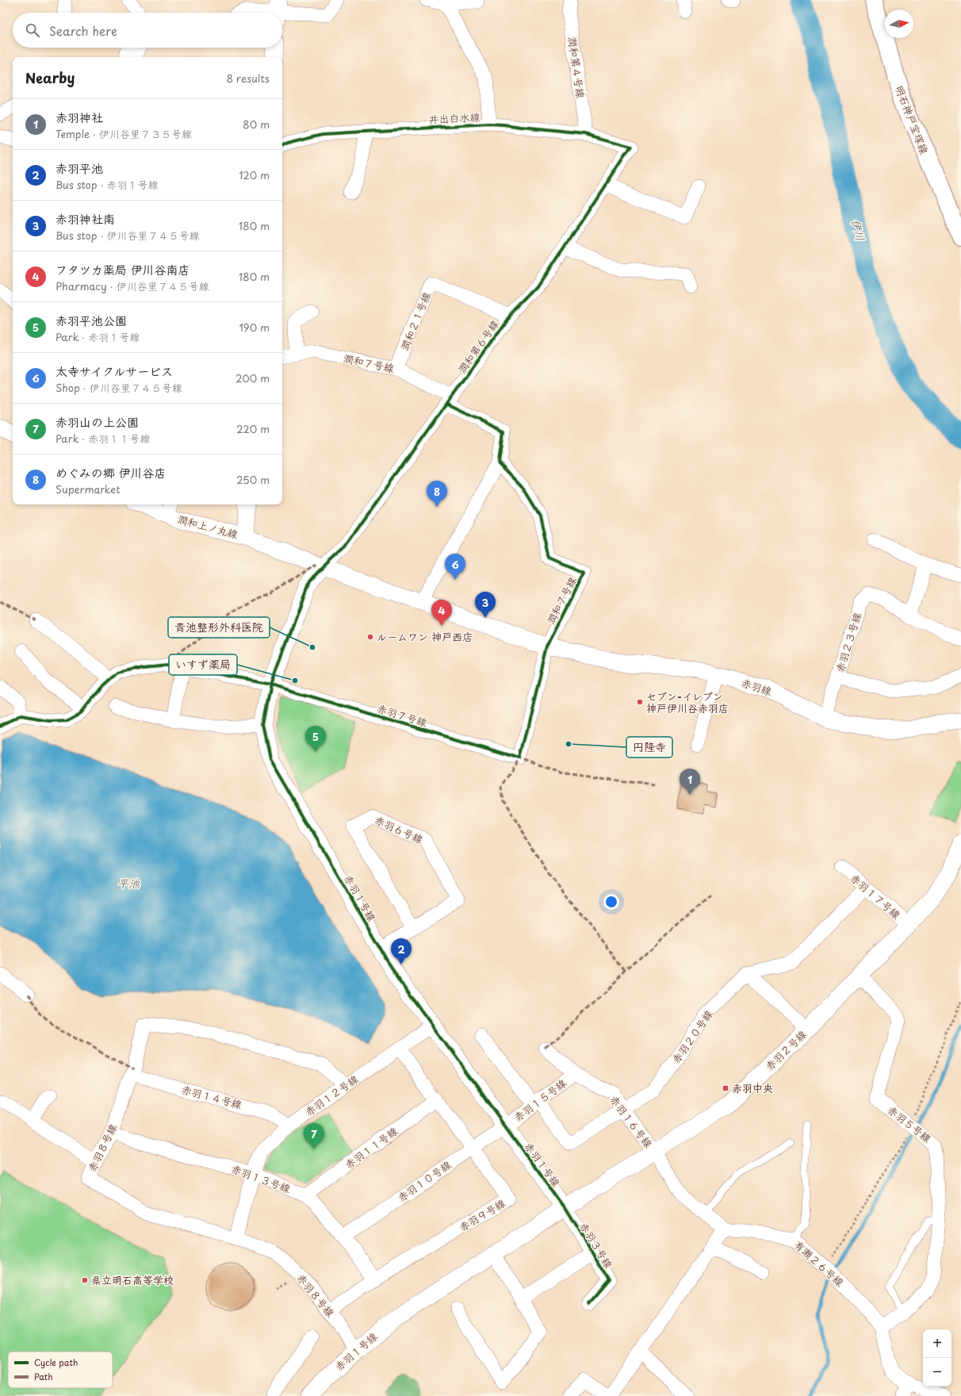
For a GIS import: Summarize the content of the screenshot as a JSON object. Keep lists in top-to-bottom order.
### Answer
{
  "streets": {
    "main road": ["明石神戸宝塚線"],
    "street": [
      "潤和第４号線",
      "井出白水線",
      "潤和２１号線",
      "潤和第６号線",
      "潤和７号線",
      "潤和上ノ丸線",
      "赤羽２３号線",
      "赤羽線",
      "赤羽７号線",
      "赤羽６号線",
      "赤羽１７号線",
      "赤羽１号線",
      "赤羽２０号線",
      "赤羽２号線",
      "赤羽１２号線",
      "赤羽１４号線",
      "赤羽１５号線",
      "赤羽１６号線",
      "赤羽５号線",
      "赤羽８号線",
      "赤羽１１号線",
      "赤羽１３号線",
      "赤羽１０号線",
      "赤羽９号線",
      "赤羽３号線",
      "有瀬２６号線"
    ]
  },
  "crossings": [
    ["潤和第４号線", "井出白水線"],
    ["井出白水線", "潤和第６号線"],
    ["潤和２１号線", "潤和第６号線"],
    ["潤和２１号線", "潤和７号線"],
    ["潤和第６号線", "潤和７号線"],
    ["潤和第６号線", "潤和上ノ丸線"],
    ["潤和第６号線", "赤羽１号線"],
    ["潤和７号線", "赤羽線"],
    ["潤和７号線", "赤羽７号線"],
    ["潤和上ノ丸線", "赤羽線"],
    ["潤和上ノ丸線", "赤羽１号線"],
    ["赤羽２３号線", "赤羽線"],
    ["赤羽線", "赤羽７号線"],
    ["赤羽７号線", "赤羽１号線"],
    ["赤羽６号線", "赤羽１号線"],
    ["赤羽１７号線", "赤羽２０号線"],
    ["赤羽１７号線", "赤羽２号線"],
    ["赤羽１号線", "赤羽２号線"],
    ["赤羽１号線", "赤羽１２号線"],
    ["赤羽１号線", "赤羽１５号線"],
    ["赤羽１号線", "赤羽８号線"],
    ["赤羽１号線", "赤羽１０号線"],
    ["赤羽１号線", "赤羽３号線"],
    ["赤羽２０号線", "赤羽１５号線"],
    ["赤羽２０号線", "赤羽１６号線"],
    ["赤羽２号線", "赤羽１６号線"],
    ["赤羽２号線", "赤羽５号線"],
    ["赤羽２号線", "赤羽３号線"],
    ["赤羽１２号線", "赤羽１４号線"],
    ["赤羽１２号線", "赤羽８号線"],
    ["赤羽１２号線", "赤羽１３号線"],
    ["赤羽１２号線", "赤羽９号線"],
    ["赤羽１４号線", "赤羽８号線"],
    ["赤羽１５号線", "赤羽１６号線"],
    ["赤羽１５号線", "赤羽１０号線"],
    ["赤羽１６号線", "有瀬２６号線"],
    ["赤羽５号線", "有瀬２６号線"],
    ["赤羽８号線", "赤羽１３号線"],
    ["赤羽８号線", "赤羽９号線"],
    ["赤羽１１号線", "赤羽１３号線"],
    ["赤羽１１号線", "赤羽９号線"],
    ["赤羽１３号線", "赤羽１０号線"],
    ["赤羽１３号線", "赤羽９号線"],
    ["赤羽１０号線", "赤羽９号線"]
  ],
  "water": ["伊川", "平池"],
  "places": {
    "other": [
      "ルームワン 神戸西店",
      "青池整形外科医院",
      "いすず薬局",
      "セブン-イレブン 神戸伊川谷赤羽店",
      "円隆寺",
      "県立明石高等学校"
    ],
    "transit": ["赤羽中央"]
  },
  "legend": ["Cycle path", "Path"],
  "north": "right",
  "page": {
    "search": "Search here",
    "heading": ["Nearby", "8 results"],
    "list": [
      {
        "mark": "1",
        "name": "赤羽神社",
        "note": "Temple · 伊川谷里７３５号線",
        "value": "80 m"
      },
      {
        "mark": "2",
        "name": "赤羽平池",
        "note": "Bus stop · 赤羽１号線",
        "value": "120 m"
      },
      {
        "mark": "3",
        "name": "赤羽神社南",
        "note": "Bus stop · 伊川谷里７４５号線",
        "value": "180 m"
      },
      {
        "mark": "4",
        "name": "フタツカ薬局 伊川谷南店",
        "note": "Pharmacy · 伊川谷里７４５号線",
        "value": "180 m"
      },
      {
        "mark": "5",
        "name": "赤羽平池公園",
        "note": "Park · 赤羽１号線",
        "value": "190 m"
      },
      {
        "mark": "6",
        "name": "太寺サイクルサービス",
        "note": "Shop · 伊川谷里７４５号線",
        "value": "200 m"
      },
      {
        "mark": "7",
        "name": "赤羽山の上公園",
        "note": "Park · 赤羽１１号線",
        "value": "220 m"
      },
      {
        "mark": "8",
        "name": "めぐみの郷 伊川谷店",
        "note": "Supermarket",
        "value": "250 m"
      }
    ],
    "pins": [
      "8",
      "6",
      "3",
      "4",
      "5",
      "1",
      "2",
      "7"
    ],
    "map_buttons": ["+", "−"]
  }
}
